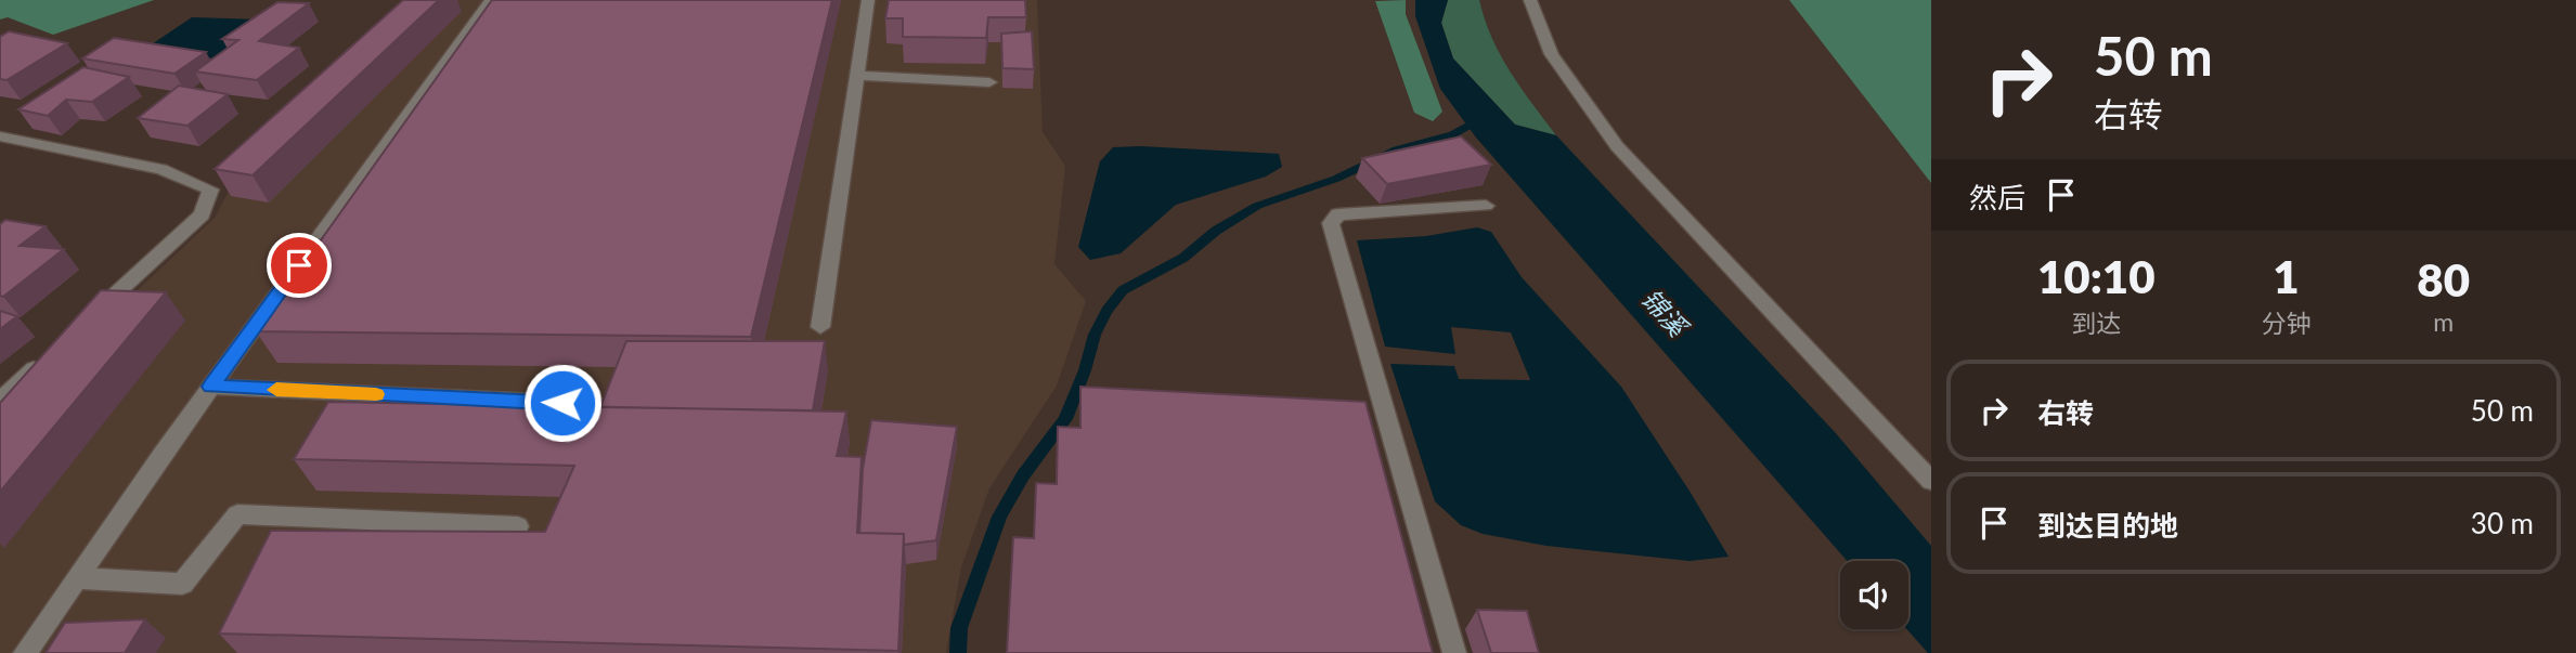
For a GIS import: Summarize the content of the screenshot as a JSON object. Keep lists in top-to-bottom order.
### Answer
{
  "water": ["锦溪"],
  "page": {
    "turn": ["50 m", "右转"],
    "then": "然后",
    "eta": [
      "10:10",
      "到达",
      "1",
      "分钟",
      "80",
      "m"
    ],
    "list": [
      {
        "name": "右转",
        "value": "50 m"
      },
      {
        "name": "到达目的地",
        "value": "30 m"
      }
    ]
  }
}
